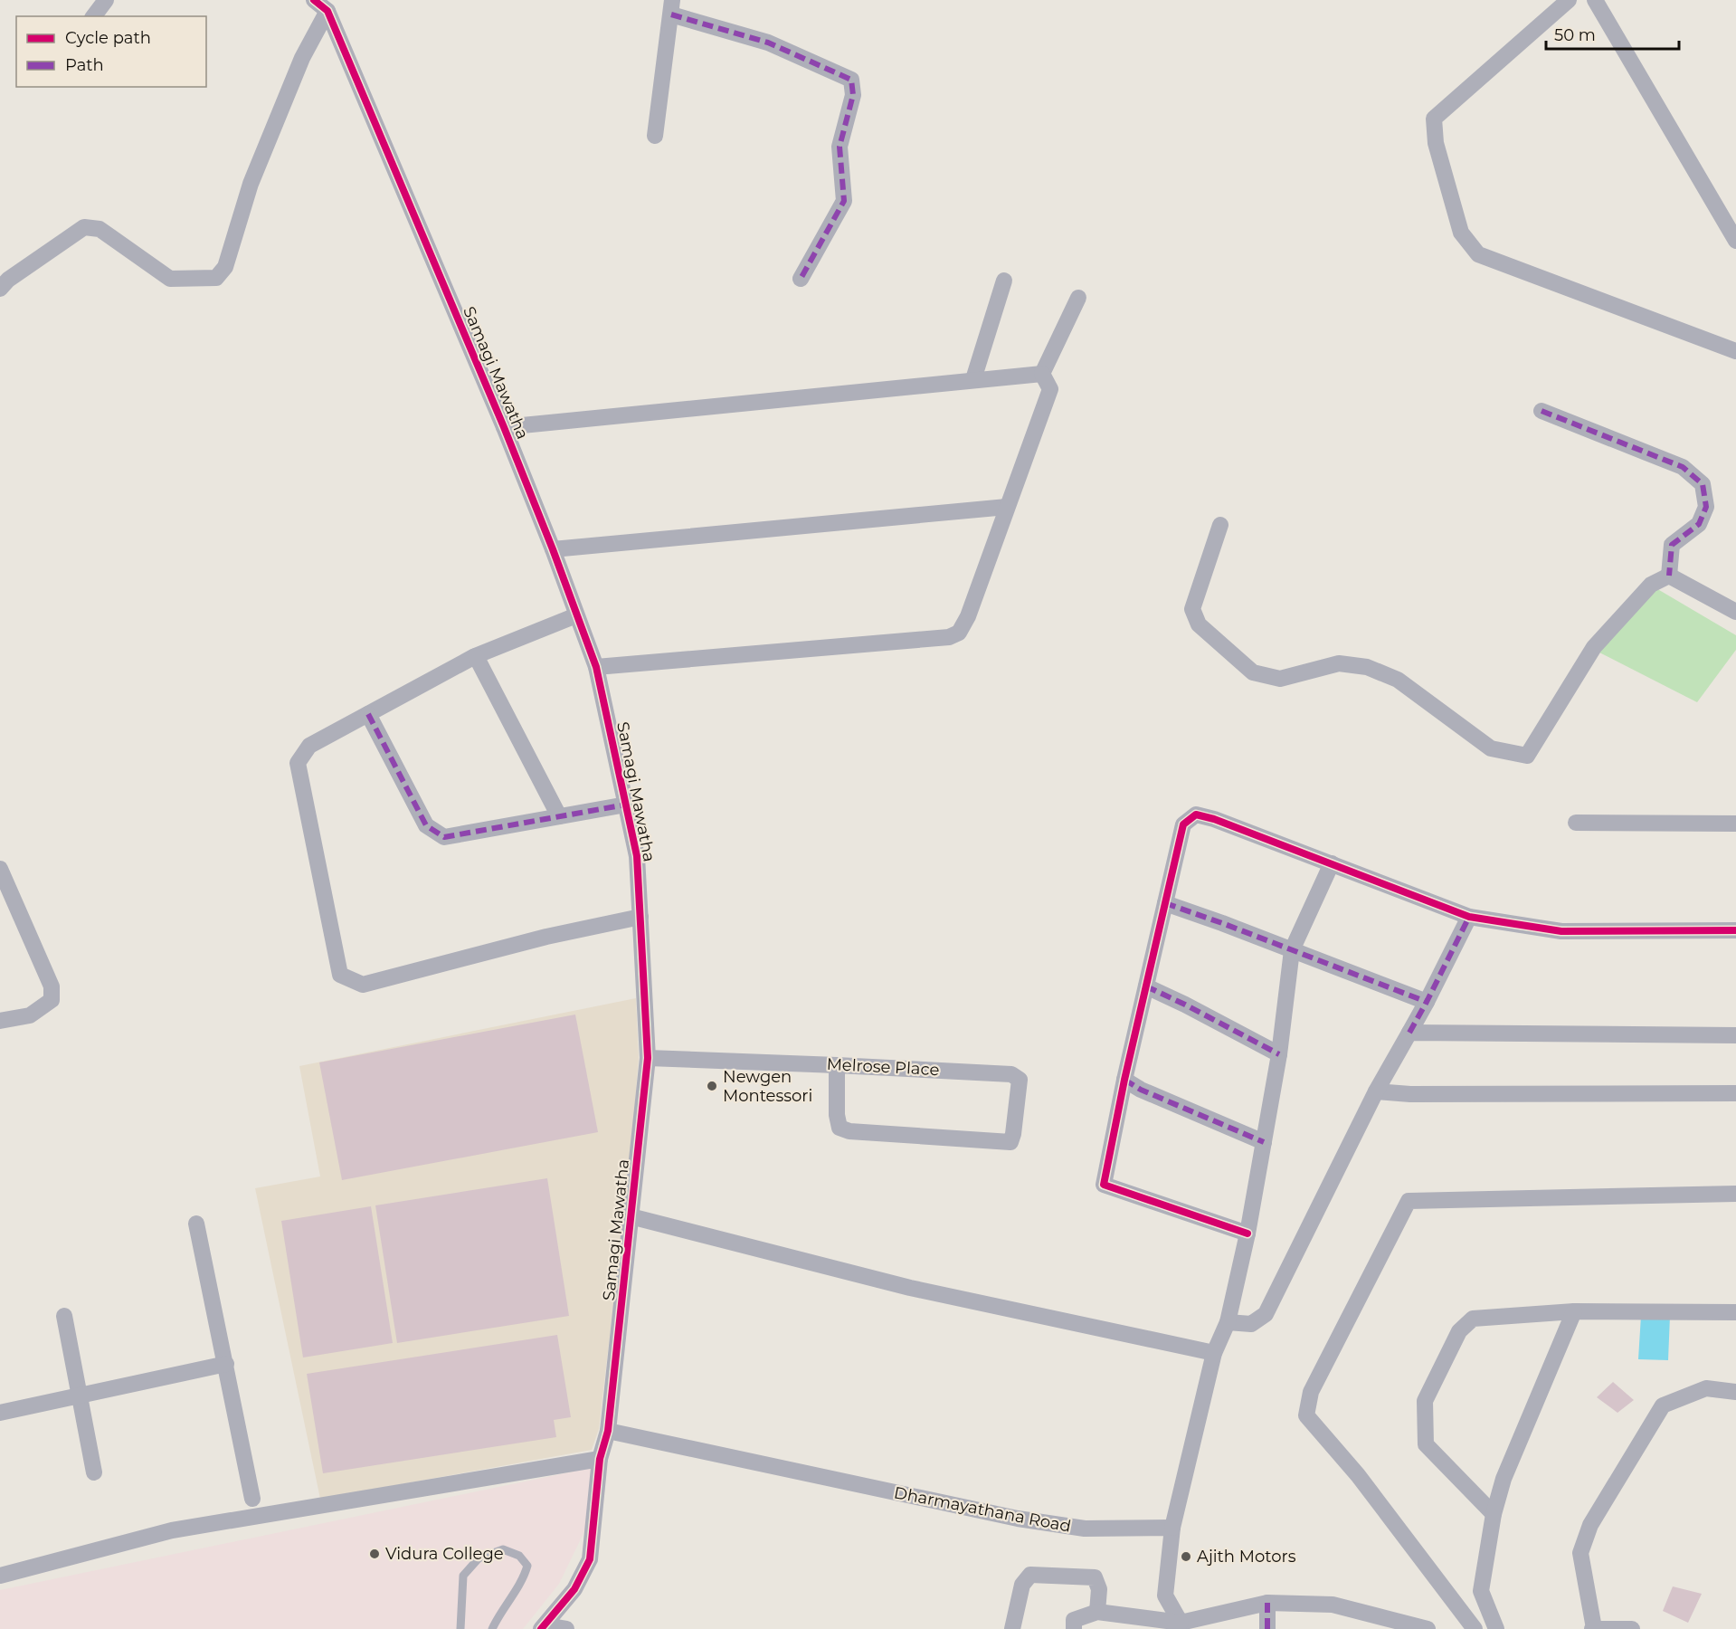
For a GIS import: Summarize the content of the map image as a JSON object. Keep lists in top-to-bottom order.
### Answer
{
  "streets": {
    "street": ["Samagi Mawatha", "Melrose Place", "Dharmayathana Road"]
  },
  "crossings": [
    ["Samagi Mawatha", "Melrose Place"],
    ["Samagi Mawatha", "Dharmayathana Road"]
  ],
  "places": ["Newgen Montessori", "Vidura College", "Ajith Motors"],
  "legend": ["Cycle path", "Path"],
  "scale_bar": "50 m"
}
